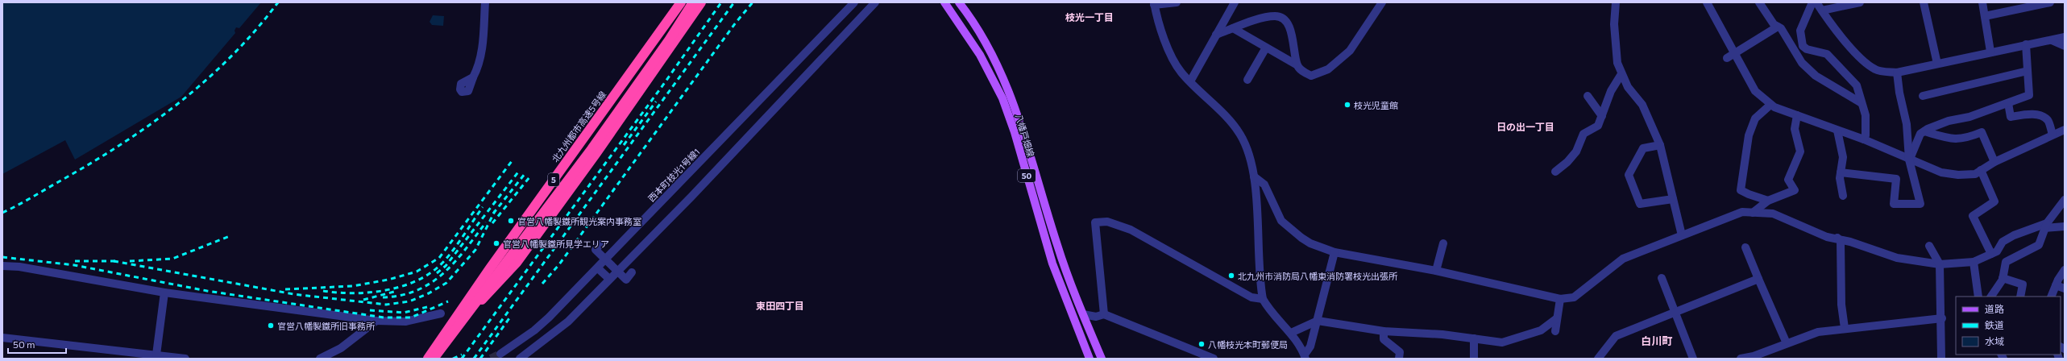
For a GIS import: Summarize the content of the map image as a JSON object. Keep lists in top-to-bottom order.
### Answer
{
  "streets": {
    "highway": ["北九州都市高速5号線", "5"],
    "main road": ["八幡戸畑線", "50"],
    "street": ["西本町枝光1号線1"]
  },
  "districts": [
    "枝光一丁目",
    "日の出一丁目",
    "東田四丁目",
    "白川町"
  ],
  "places": [
    "枝光児童館",
    "官営八幡製鐵所観光案内事務室",
    "官営八幡製鐵所見学エリア",
    "北九州市消防局八幡東消防署枝光出張所",
    "官営八幡製鐵所旧事務所",
    "八幡枝光本町郵便局"
  ],
  "legend": ["道路", "鉄道", "水域"],
  "scale_bar": "50 m"
}
